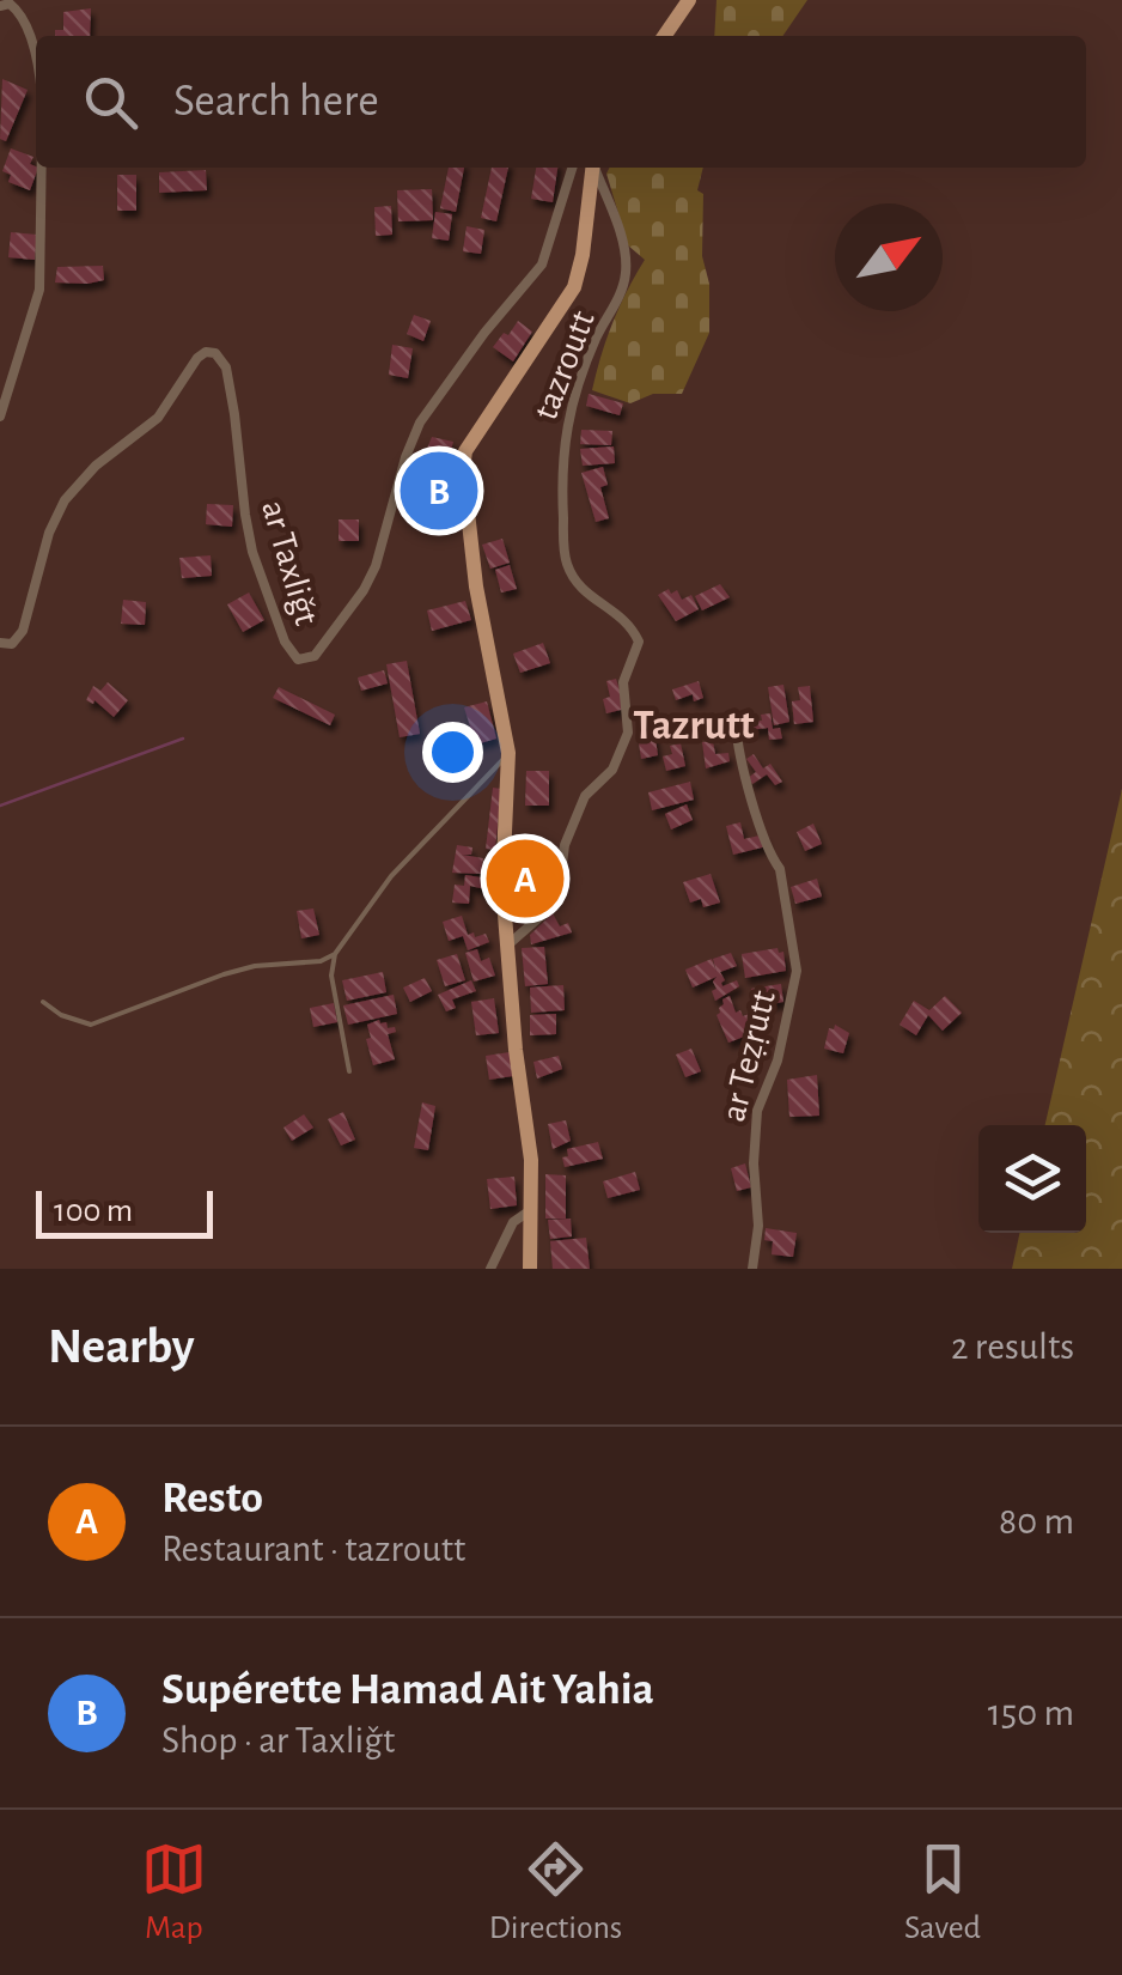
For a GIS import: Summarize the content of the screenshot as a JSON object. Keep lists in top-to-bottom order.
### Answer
{
  "streets": {
    "street": ["tazroutt", "ar Taxliǧt", "ar Teẓṛutt"]
  },
  "districts": ["Tazrutt"],
  "scale_bar": "100 m",
  "north": "top right",
  "page": {
    "search": "Search here",
    "pins": ["B", "A"],
    "scale": "100 m",
    "heading": ["Nearby", "2 results"],
    "list": [
      {
        "mark": "A",
        "name": "Resto",
        "note": "Restaurant · tazroutt",
        "value": "80 m"
      },
      {
        "mark": "B",
        "name": "Supérette Hamad Ait Yahia",
        "note": "Shop · ar Taxliǧt",
        "value": "150 m"
      }
    ],
    "nav": ["Map", "Directions", "Saved"]
  }
}
